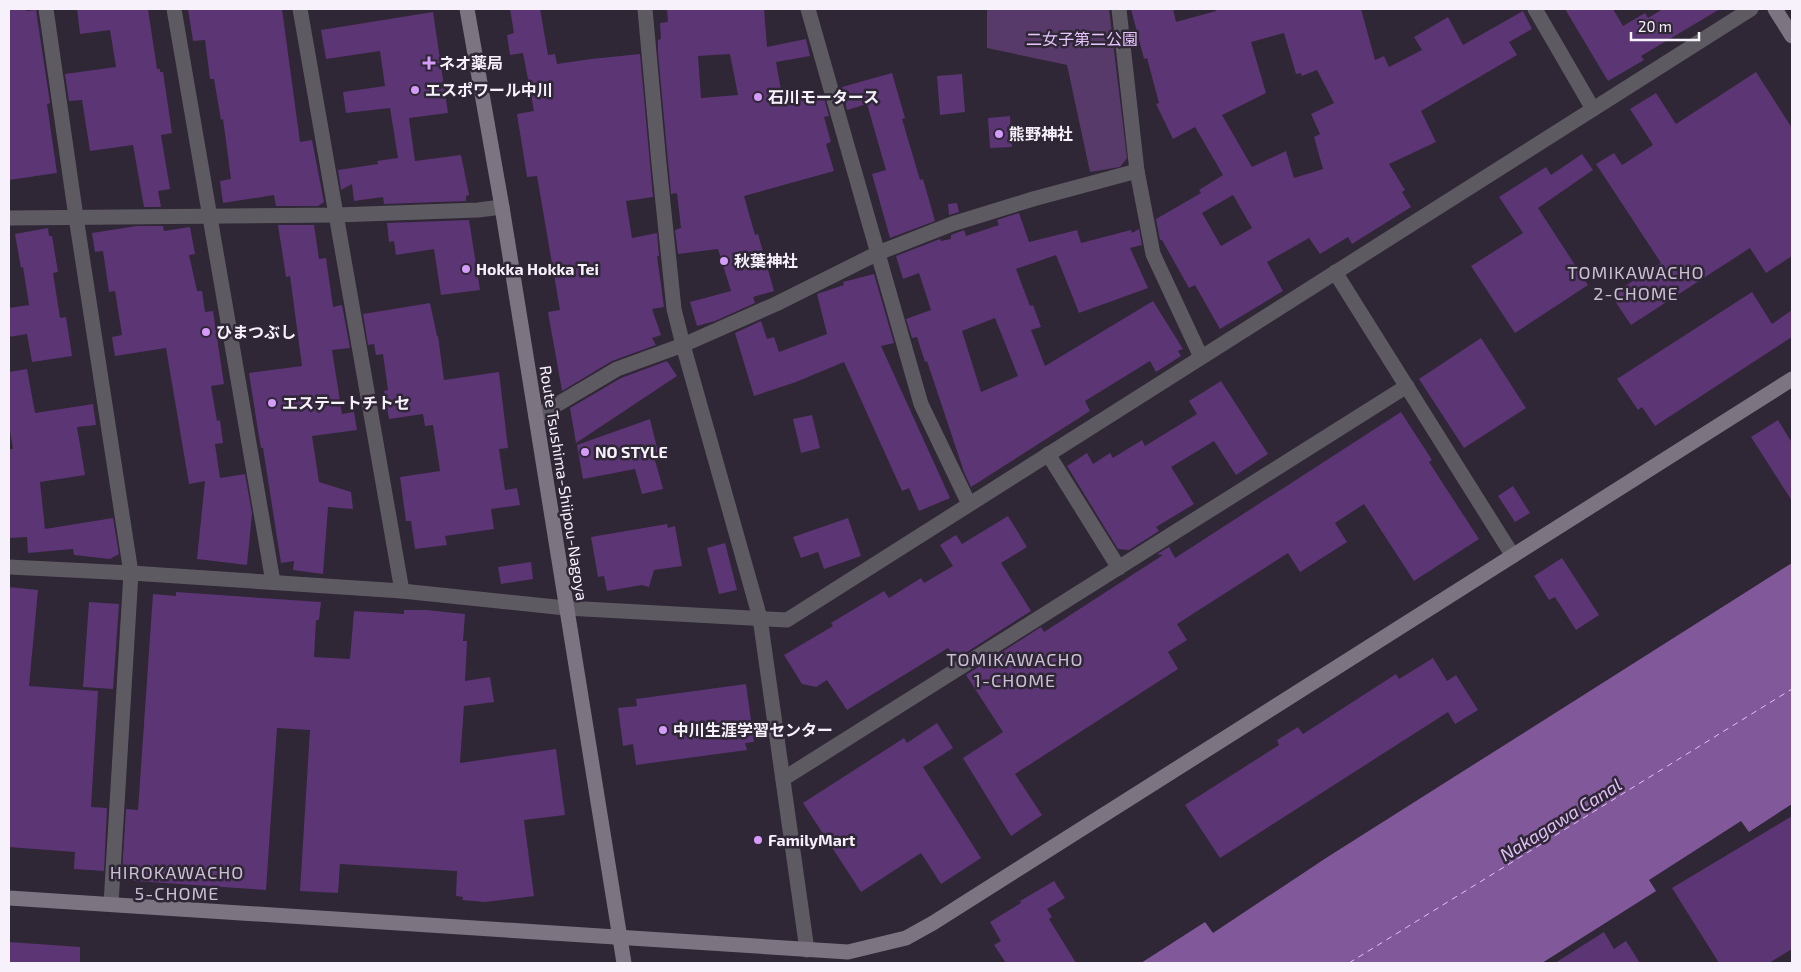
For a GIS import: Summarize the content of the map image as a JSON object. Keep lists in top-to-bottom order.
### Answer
{
  "streets": {
    "street": ["Route Tsushima-Shiipou-Nagoya"]
  },
  "districts": ["TOMIKAWACHO 2-CHOME", "TOMIKAWACHO 1-CHOME", "HIROKAWACHO 5-CHOME"],
  "water": ["Nakagawa Canal"],
  "parks": ["二女子第二公園"],
  "places": {
    "health": ["ネオ薬局"],
    "other": [
      "エスポワール中川",
      "石川モータース",
      "熊野神社",
      "秋葉神社",
      "Hokka Hokka Tei",
      "ひまつぶし",
      "エステートチトセ",
      "NO STYLE",
      "中川生涯学習センター",
      "FamilyMart"
    ]
  },
  "scale_bar": "20 m"
}
